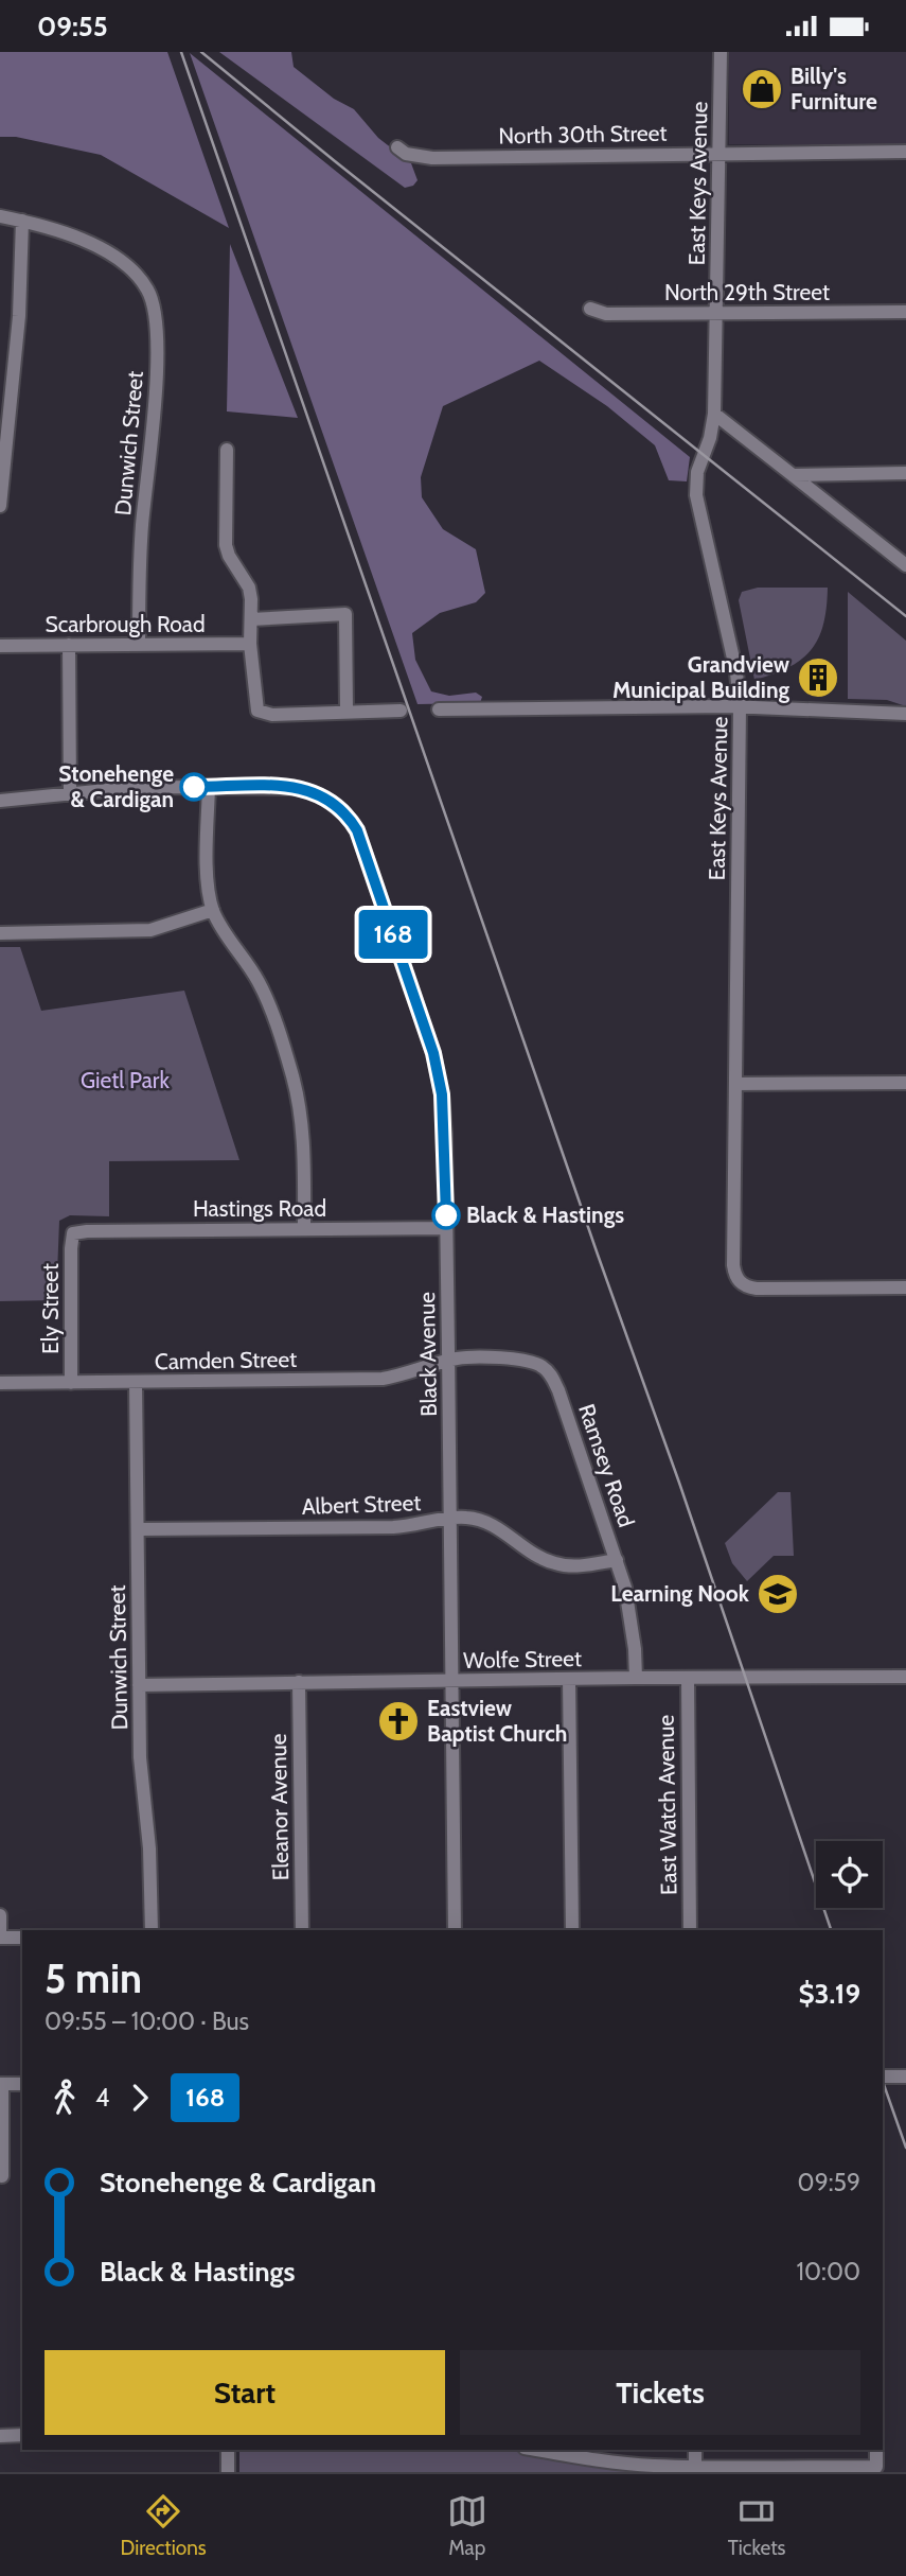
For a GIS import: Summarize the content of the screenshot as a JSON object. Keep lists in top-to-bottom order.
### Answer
{
  "streets": {
    "street": [
      "North 30th Street",
      "East Keys Avenue",
      "North 29th Street",
      "Dunwich Street",
      "Scarbrough Road",
      "Hastings Road",
      "Ely Street",
      "Black Avenue",
      "Camden Street",
      "Ramsey Road",
      "Albert Street",
      "Wolfe Street",
      "East Watch Avenue",
      "Eleanor Avenue"
    ]
  },
  "crossings": [
    ["North 30th Street", "East Keys Avenue"],
    ["East Keys Avenue", "North 29th Street"],
    ["Dunwich Street", "Scarbrough Road"],
    ["Dunwich Street", "Camden Street"],
    ["Dunwich Street", "Albert Street"],
    ["Dunwich Street", "Wolfe Street"],
    ["Hastings Road", "Ely Street"],
    ["Hastings Road", "Black Avenue"],
    ["Ely Street", "Camden Street"],
    ["Black Avenue", "Camden Street"],
    ["Black Avenue", "Ramsey Road"],
    ["Black Avenue", "Albert Street"],
    ["Black Avenue", "Wolfe Street"],
    ["Camden Street", "Ramsey Road"],
    ["Ramsey Road", "Albert Street"],
    ["Ramsey Road", "Wolfe Street"],
    ["Wolfe Street", "East Watch Avenue"],
    ["Wolfe Street", "Eleanor Avenue"]
  ],
  "parks": ["Gietl Park"],
  "places": {
    "shop": ["Billy's Furniture"],
    "building": ["Grandview Municipal Building"],
    "other": ["Stonehenge & Cardigan", "Black & Hastings"],
    "school or university": ["Learning Nook"],
    "church": ["Eastview Baptist Church"]
  },
  "lines": ["bus line 168"],
  "page": {
    "status": "09:55",
    "on_map": "168",
    "heading": ["5 min", "09:55 – 10:00 · Bus", "$3.19"],
    "legs": ["4", "168"],
    "list": [
      {
        "name": "Stonehenge & Cardigan",
        "value": "09:59"
      },
      {
        "name": "Black & Hastings",
        "value": "10:00"
      }
    ],
    "buttons": ["Start", "Tickets"],
    "tabs": ["Directions", "Map", "Tickets"]
  }
}
